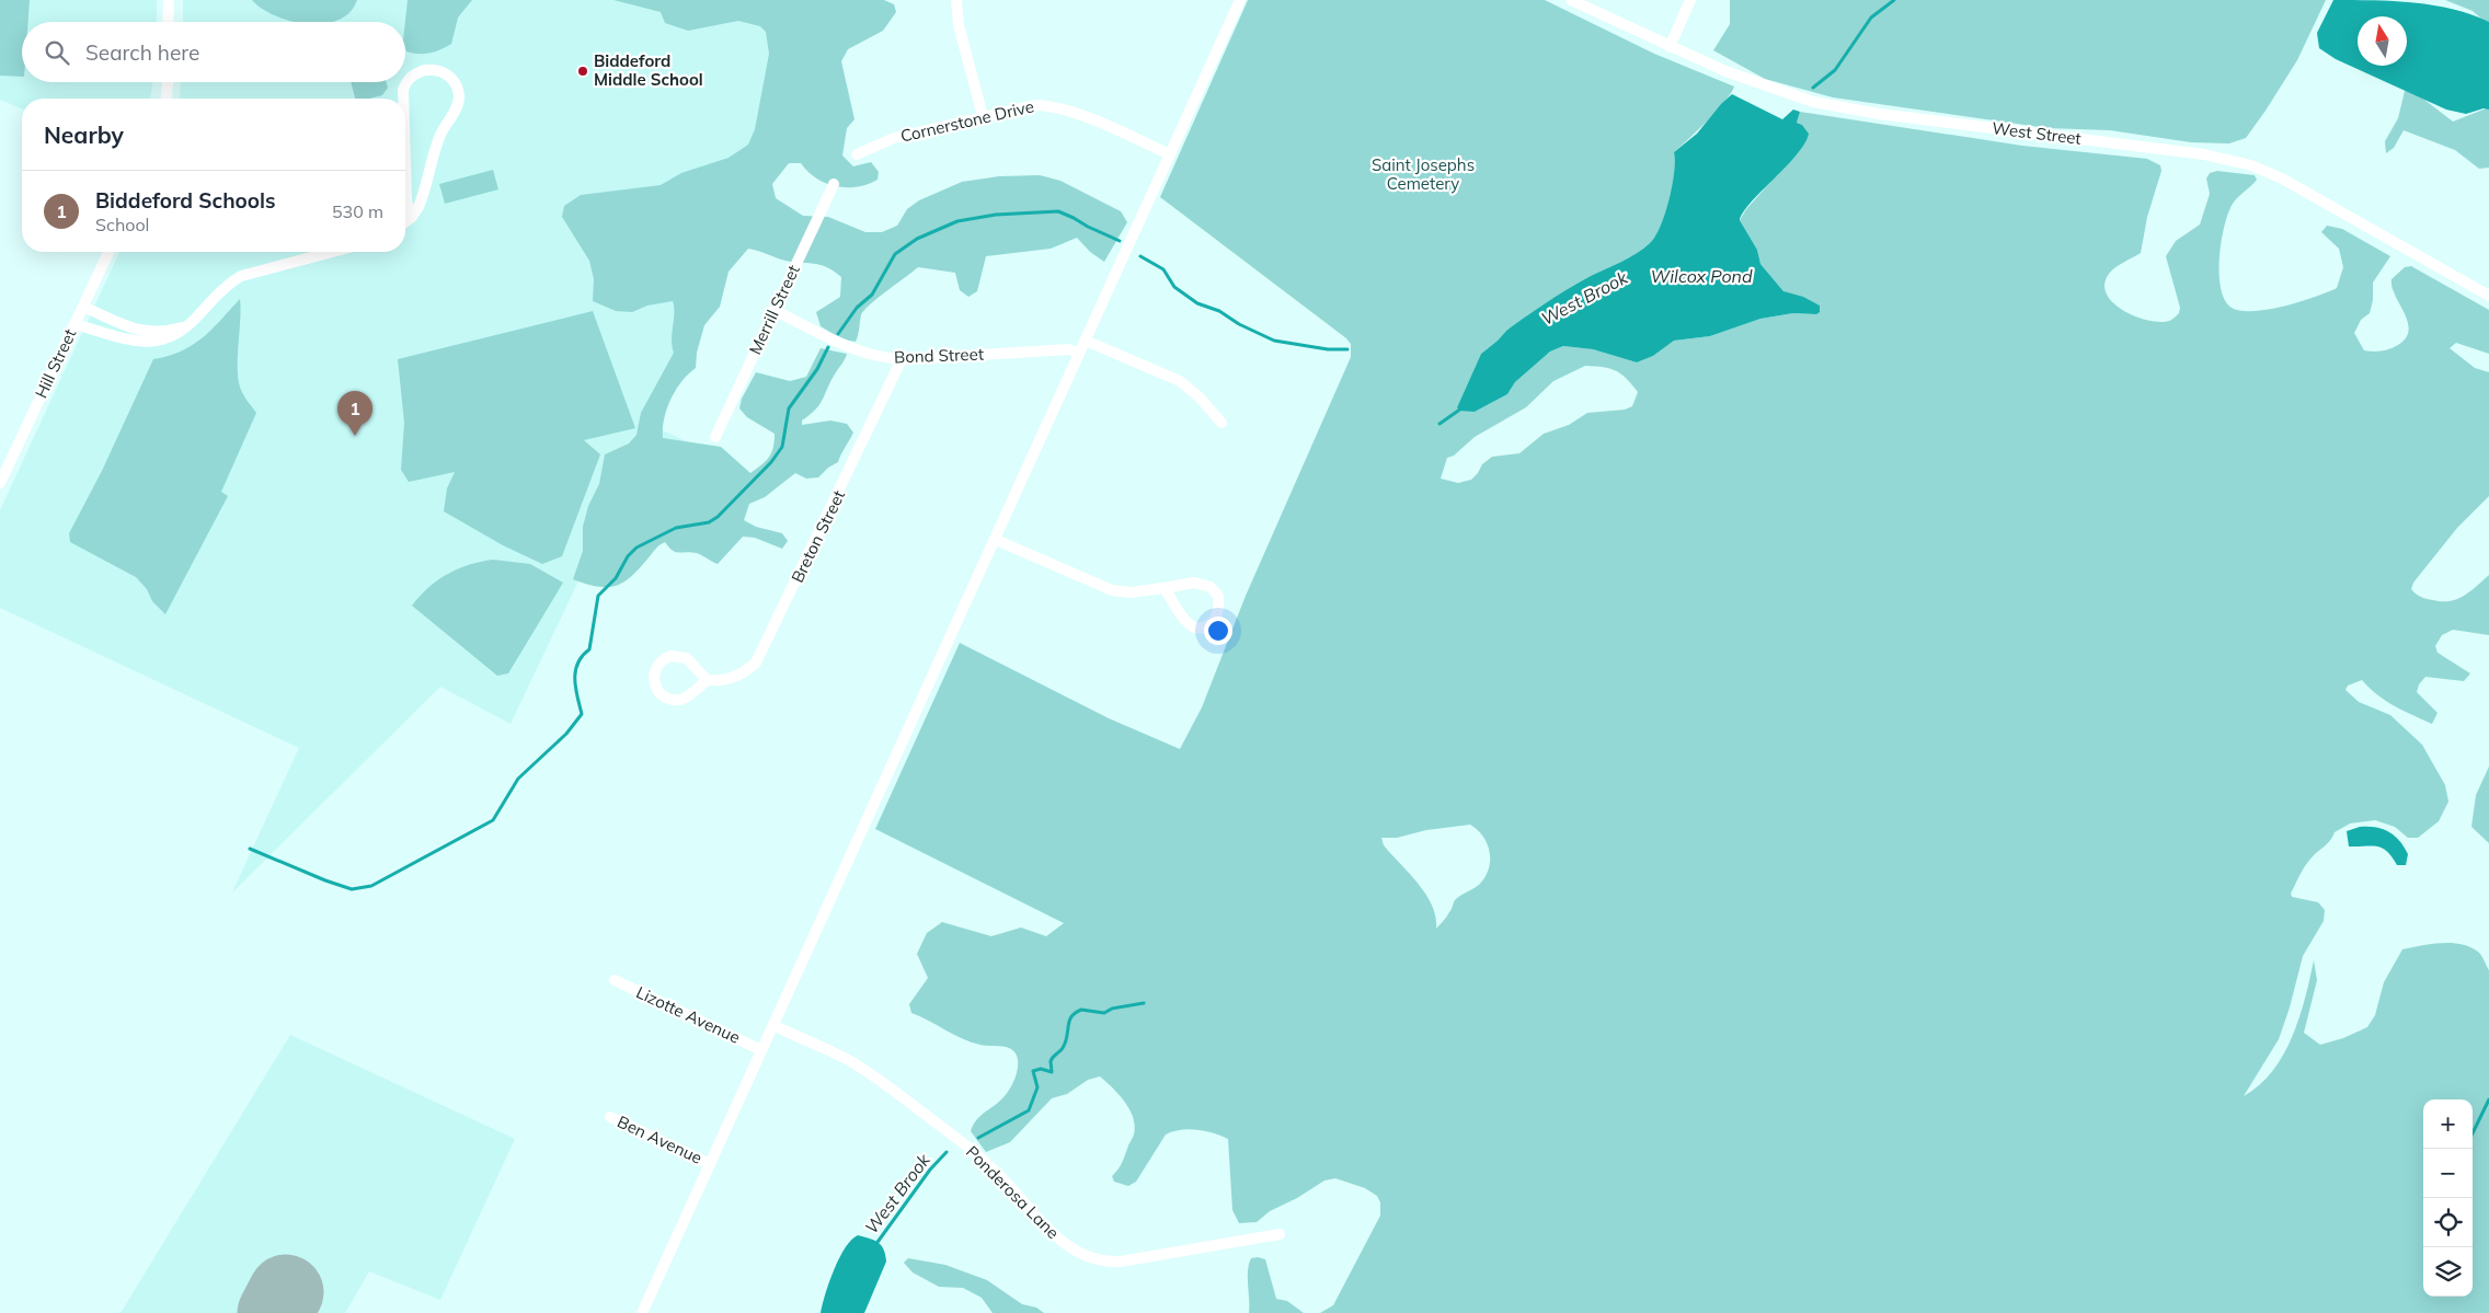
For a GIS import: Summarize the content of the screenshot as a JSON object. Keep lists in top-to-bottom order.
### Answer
{
  "streets": {
    "street": [
      "Cornerstone Drive",
      "West Street",
      "Merrill Street",
      "Bond Street",
      "Hill Street",
      "Breton Street",
      "Lizotte Avenue",
      "Ben Avenue",
      "Ponderosa Lane"
    ]
  },
  "crossings": [
    ["Merrill Street", "Bond Street"],
    ["Bond Street", "Breton Street"]
  ],
  "water": ["Wilcox Pond", "West Brook"],
  "parks": ["Saint Josephs Cemetery"],
  "places": ["Biddeford Middle School"],
  "north": "top",
  "page": {
    "search": "Search here",
    "heading": "Nearby",
    "list": [
      {
        "mark": "1",
        "name": "Biddeford Schools",
        "note": "School",
        "value": "530 m"
      }
    ],
    "pins": "1",
    "map_buttons": ["+", "−"]
  }
}
